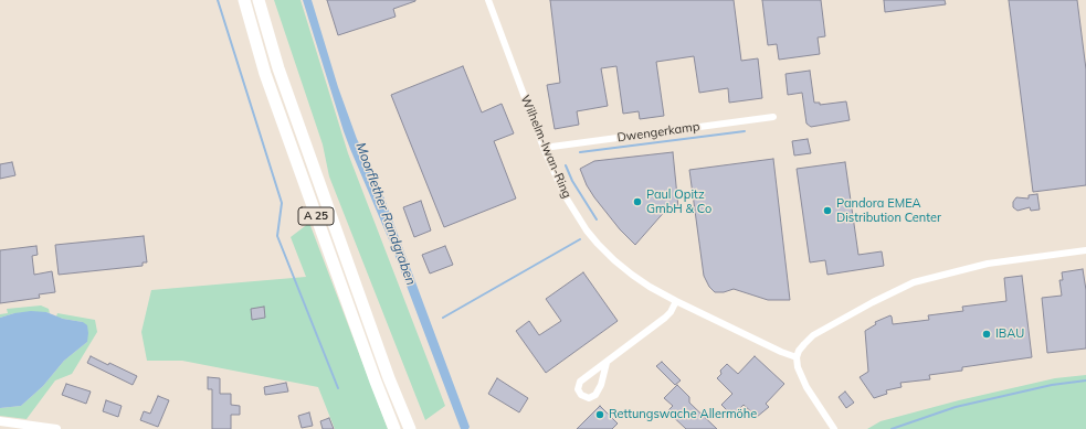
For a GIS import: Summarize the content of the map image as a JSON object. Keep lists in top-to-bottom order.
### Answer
{
  "streets": {
    "highway": ["A 25"],
    "street": ["Dwengerkamp", "Wilhelm-Iwan-Ring"]
  },
  "crossings": [
    ["Dwengerkamp", "Wilhelm-Iwan-Ring"]
  ],
  "water": ["Moorflether Randgraben"],
  "places": [
    "Paul Opitz GmbH & Co",
    "Pandora EMEA Distribution Center",
    "IBAU",
    "Rettungswache Allermöhe"
  ]
}
